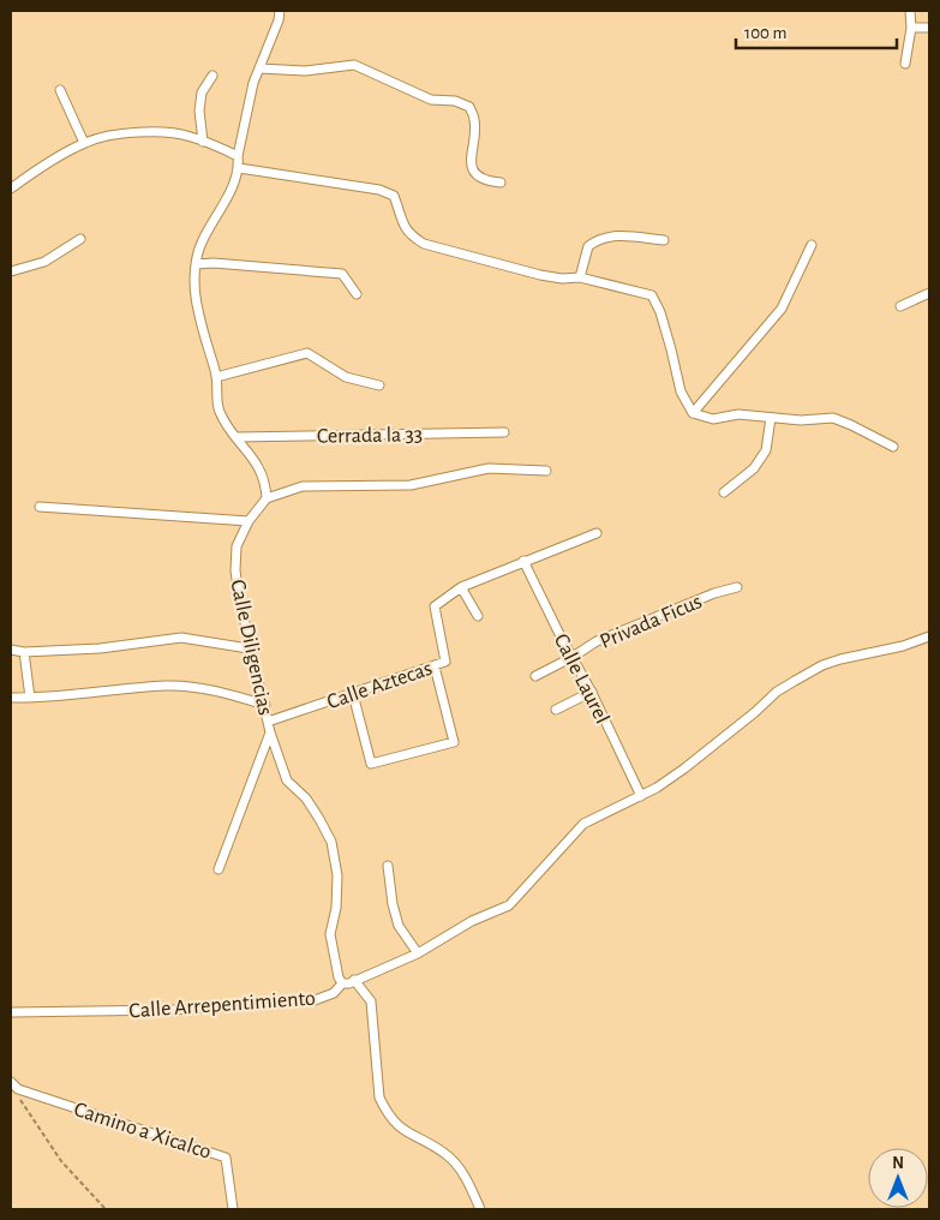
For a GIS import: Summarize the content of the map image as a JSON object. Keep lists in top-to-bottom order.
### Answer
{
  "streets": {
    "street": [
      "Cerrada la 33",
      "Privada Ficus",
      "Calle Diligencias",
      "Calle Laurel",
      "Calle Aztecas",
      "Calle Arrepentimiento",
      "Camino a Xicalco"
    ]
  },
  "crossings": [
    ["Privada Ficus", "Calle Laurel"],
    ["Calle Diligencias", "Calle Aztecas"],
    ["Calle Diligencias", "Calle Arrepentimiento"],
    ["Calle Laurel", "Calle Aztecas"],
    ["Calle Laurel", "Calle Arrepentimiento"]
  ],
  "scale_bar": "100 m",
  "north": "top"
}
